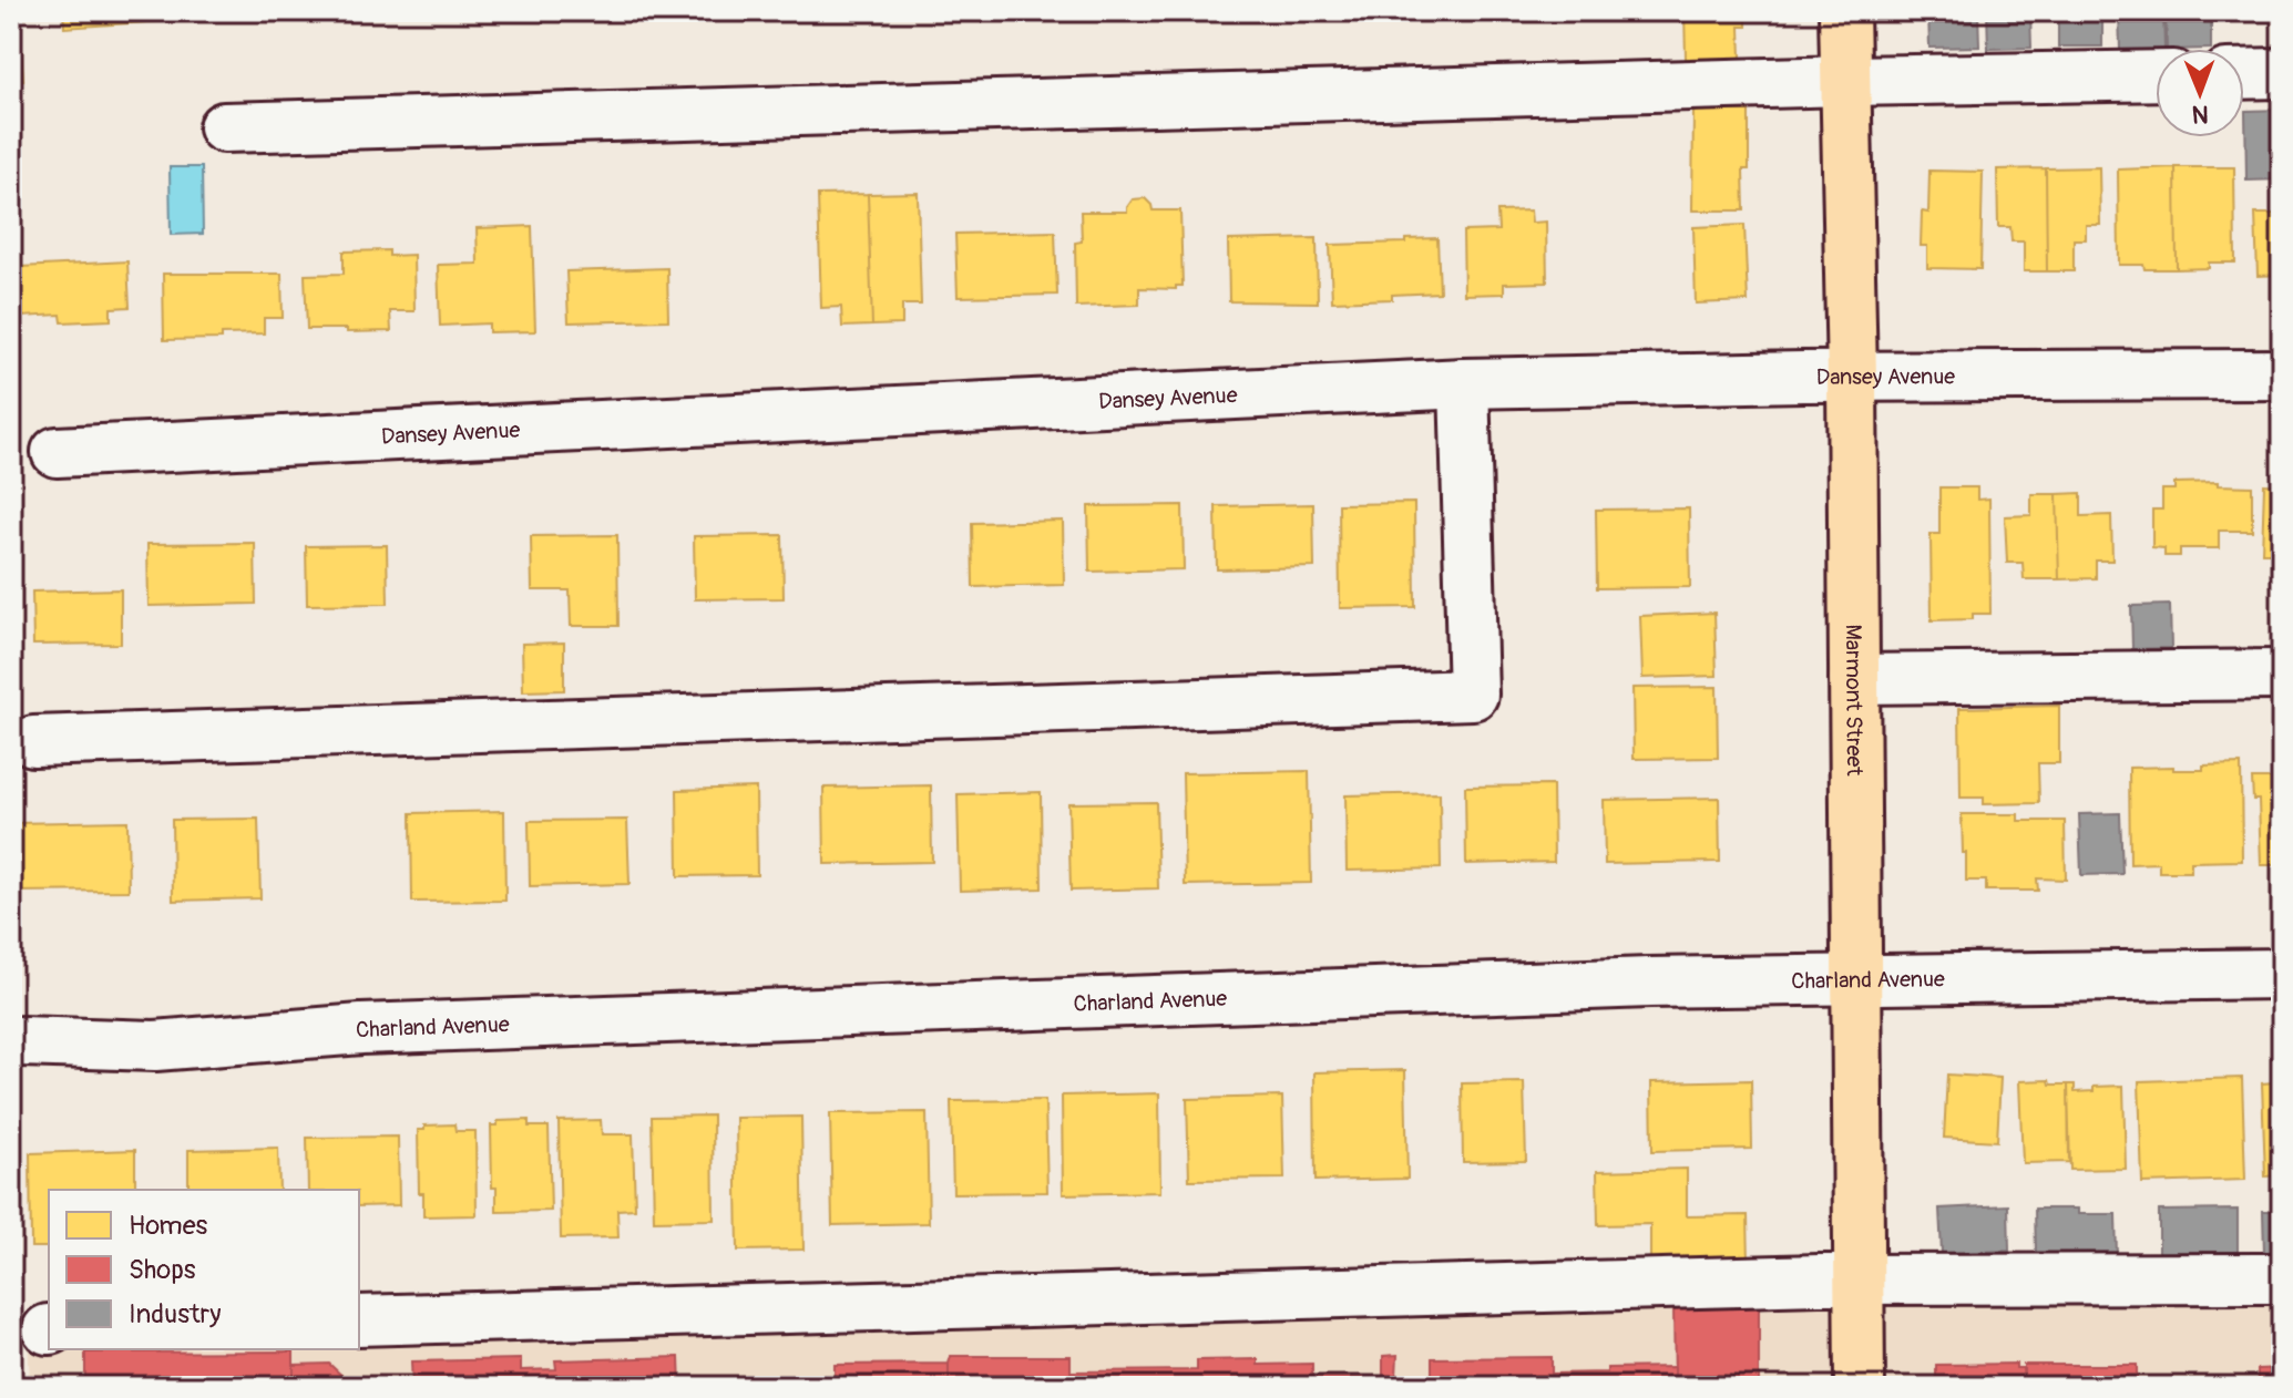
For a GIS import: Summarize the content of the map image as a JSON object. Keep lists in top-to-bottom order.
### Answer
{
  "streets": {
    "main road": ["Marmont Street"],
    "street": ["Dansey Avenue", "Charland Avenue"]
  },
  "crossings": [
    ["Dansey Avenue", "Marmont Street"],
    ["Marmont Street", "Charland Avenue"]
  ],
  "legend": ["Homes", "Shops", "Industry"],
  "north": "bottom"
}
